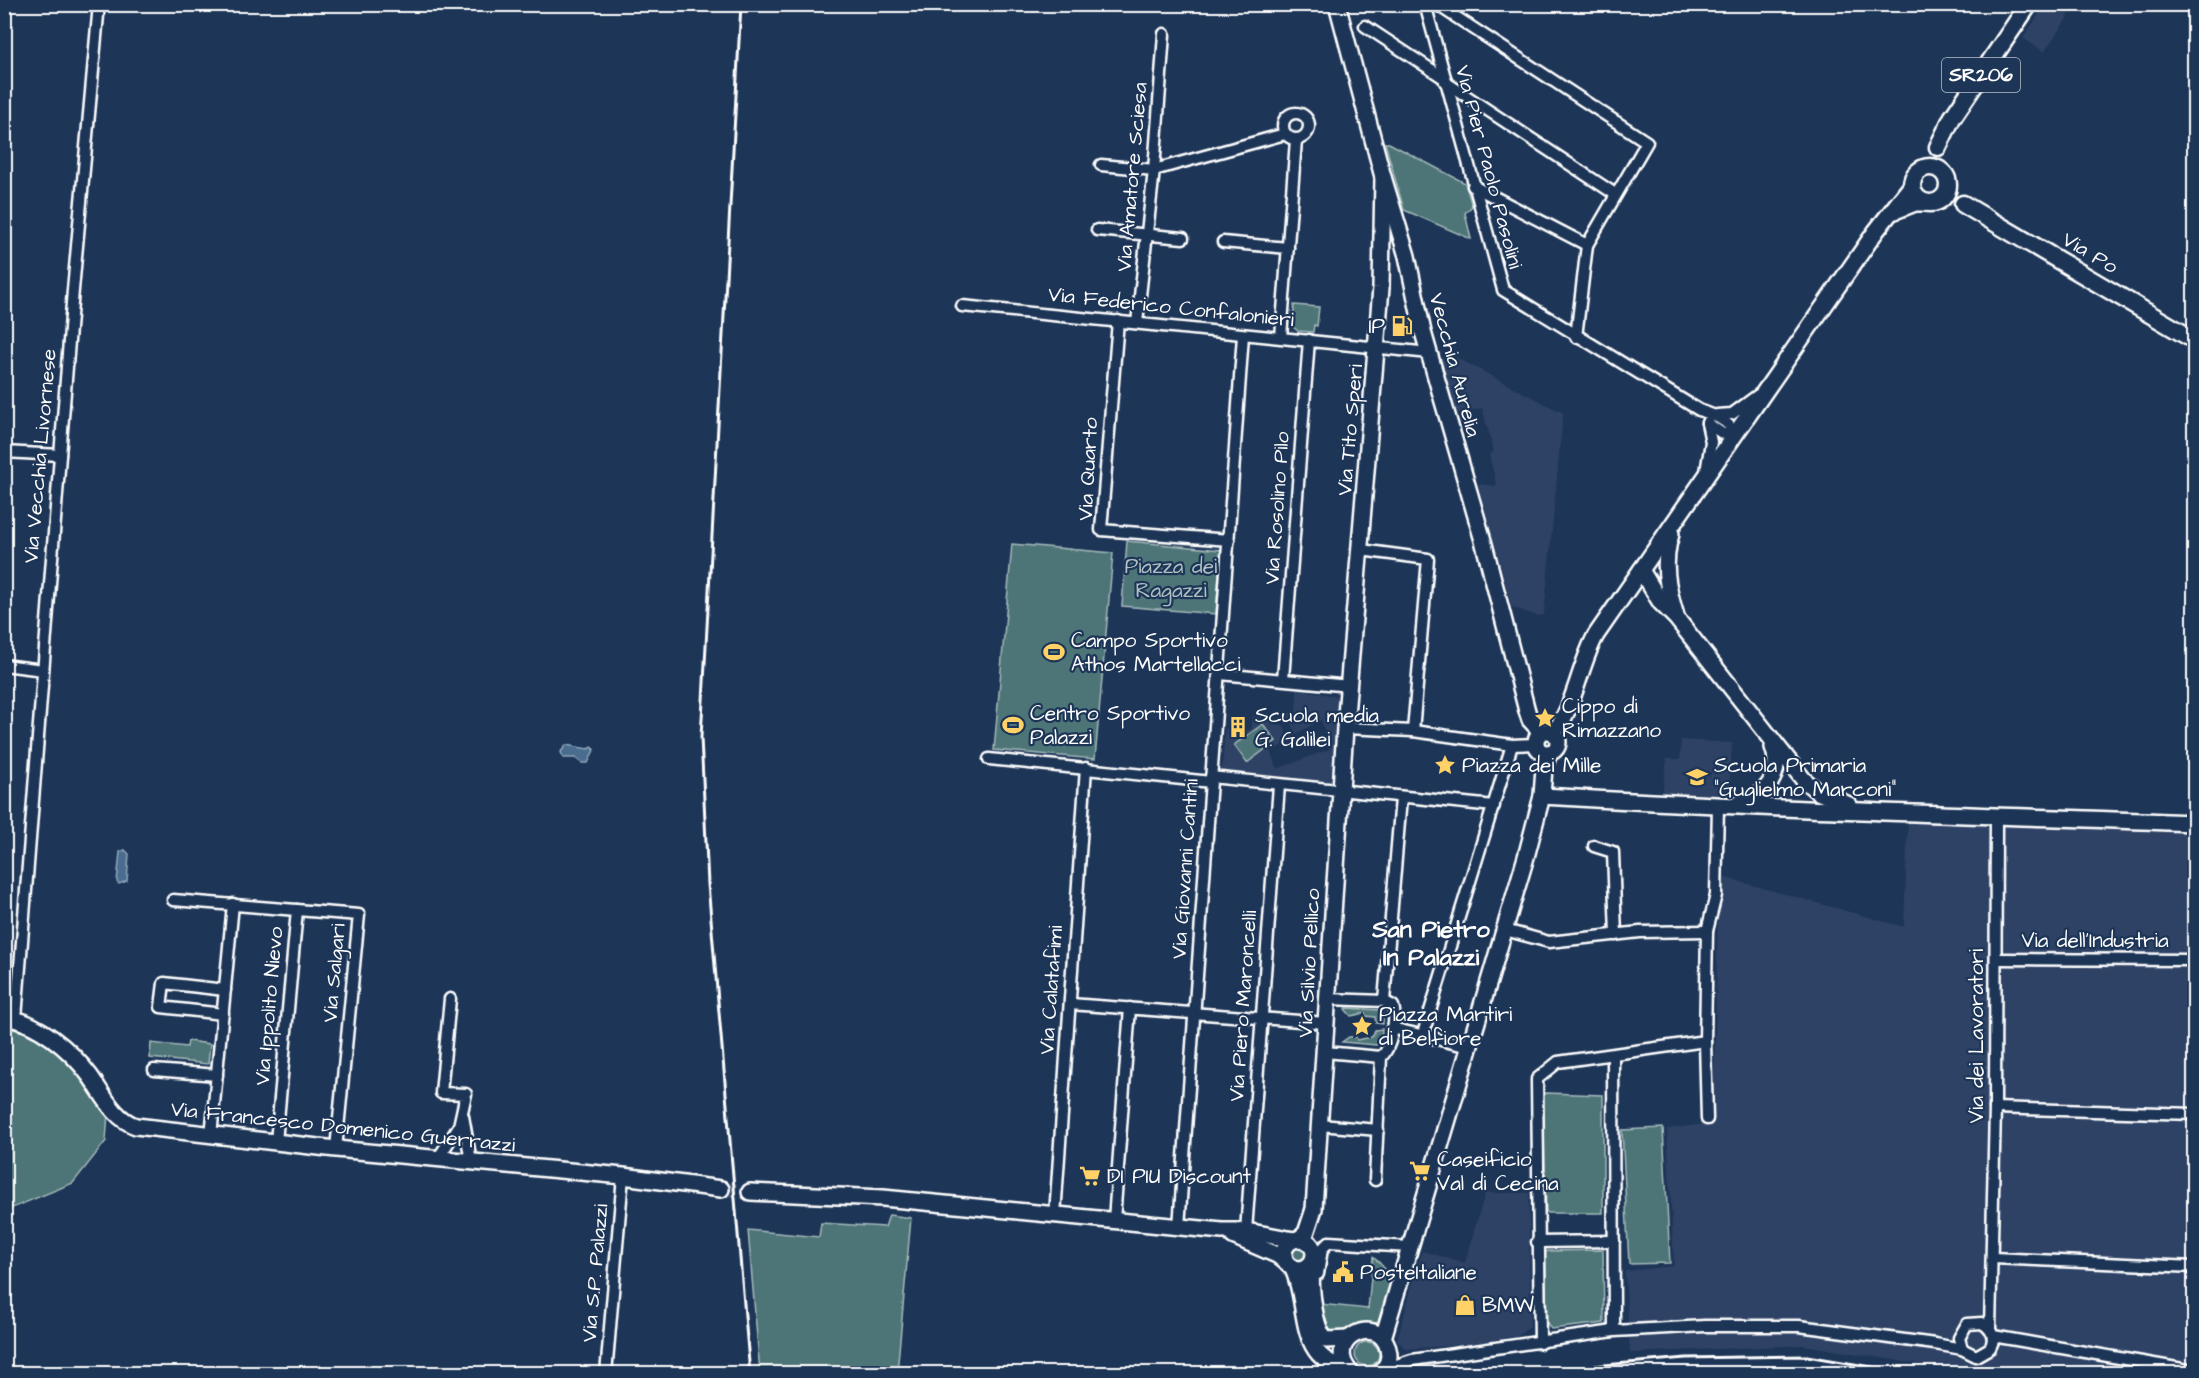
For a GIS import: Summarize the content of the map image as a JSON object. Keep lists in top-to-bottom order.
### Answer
{
  "streets": {
    "main road": [
      "SR206",
      "Via Po",
      "Vecchia Aurelia",
      "Via Tito Speri",
      "Via Silvio Pellico",
      "Via Francesco Domenico Guerrazzi"
    ],
    "street": [
      "Via Pier Paolo Pasolini",
      "Via Amatore Sciesa",
      "Via Federico Confalonieri",
      "Via Vecchia Livornese",
      "Via Quarto",
      "Via Rosolino Pilo",
      "Via Giovanni Cantini",
      "Via dell'Industria",
      "Via Salgari",
      "Via Calatafimi",
      "Via Ippolito Nievo",
      "Via Piero Maroncelli",
      "Via dei Lavoratori",
      "Via S.P. Palazzi"
    ]
  },
  "crossings": [
    ["SR206", "Via Po"],
    ["Via Amatore Sciesa", "Via Federico Confalonieri"],
    ["Via Federico Confalonieri", "Vecchia Aurelia"],
    ["Via Federico Confalonieri", "Via Tito Speri"],
    ["Via Federico Confalonieri", "Via Quarto"],
    ["Via Federico Confalonieri", "Via Rosolino Pilo"],
    ["Via Federico Confalonieri", "Via Giovanni Cantini"],
    ["Vecchia Aurelia", "Via Tito Speri"],
    ["Via Tito Speri", "Via Silvio Pellico"],
    ["Via Vecchia Livornese", "Via Francesco Domenico Guerrazzi"],
    ["Via Quarto", "Via Giovanni Cantini"],
    ["Via dell'Industria", "Via dei Lavoratori"],
    ["Via Salgari", "Via Ippolito Nievo"],
    ["Via Salgari", "Via Francesco Domenico Guerrazzi"],
    ["Via Ippolito Nievo", "Via Francesco Domenico Guerrazzi"],
    ["Via Francesco Domenico Guerrazzi", "Via S.P. Palazzi"]
  ],
  "districts": ["San Pietro In Palazzi"],
  "parks": ["Piazza dei Ragazzi"],
  "places": {
    "fuel station": ["IP"],
    "sports": ["Campo Sportivo Athos Martellacci", "Centro Sportivo Palazzi"],
    "place": ["Cippo di Rimazzano", "Piazza dei Mille", "Piazza Martiri di Belfiore"],
    "building": ["Scuola media G. Galilei"],
    "school or university": ["Scuola Primaria \"Guglielmo Marconi\""],
    "supermarket": ["Caseificio Val di Cecina", "DI PIU Discount"],
    "public building": ["PosteItaliane"],
    "shop": ["BMW"]
  }
}
